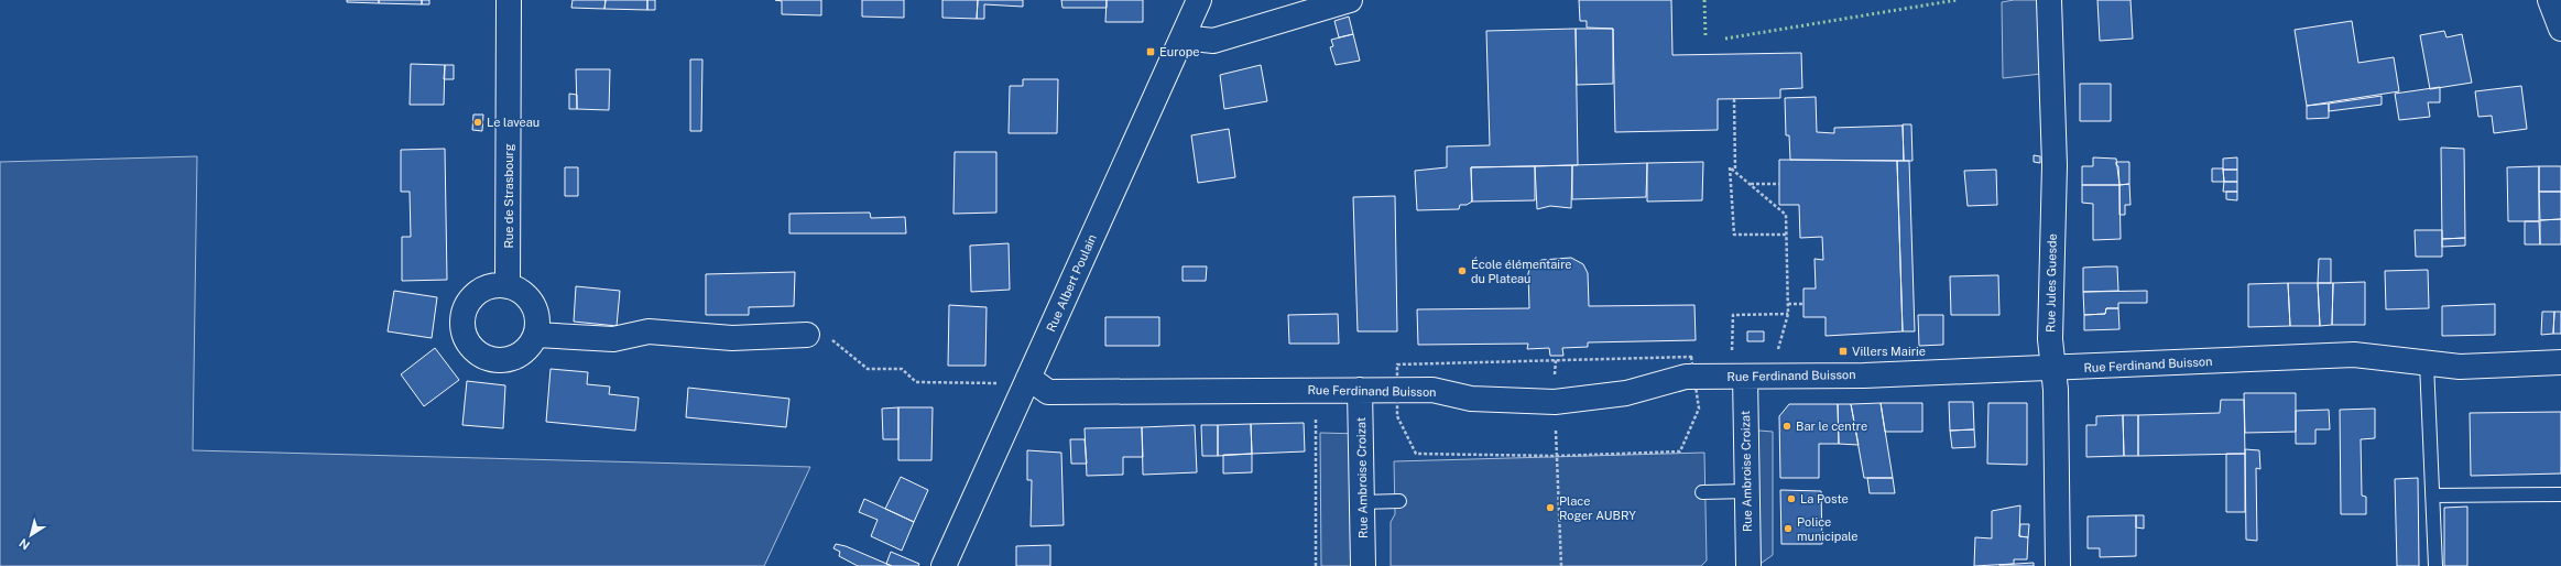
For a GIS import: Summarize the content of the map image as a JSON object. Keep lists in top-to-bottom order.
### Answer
{
  "streets": {
    "street": [
      "Rue de Strasbourg",
      "Rue Albert Poulain",
      "Rue Jules Guesde",
      "Rue Ferdinand Buisson",
      "Rue Ambroise Croizat"
    ]
  },
  "crossings": [
    ["Rue Albert Poulain", "Rue Ferdinand Buisson"],
    ["Rue Jules Guesde", "Rue Ferdinand Buisson"],
    ["Rue Ferdinand Buisson", "Rue Ambroise Croizat"]
  ],
  "places": {
    "transit": ["Europe", "Villers Mairie"],
    "other": [
      "Le laveau",
      "École élémentaire du Plateau",
      "Bar le centre",
      "La Poste",
      "Place Roger AUBRY",
      "Police municipale"
    ]
  },
  "north": "bottom left"
}
